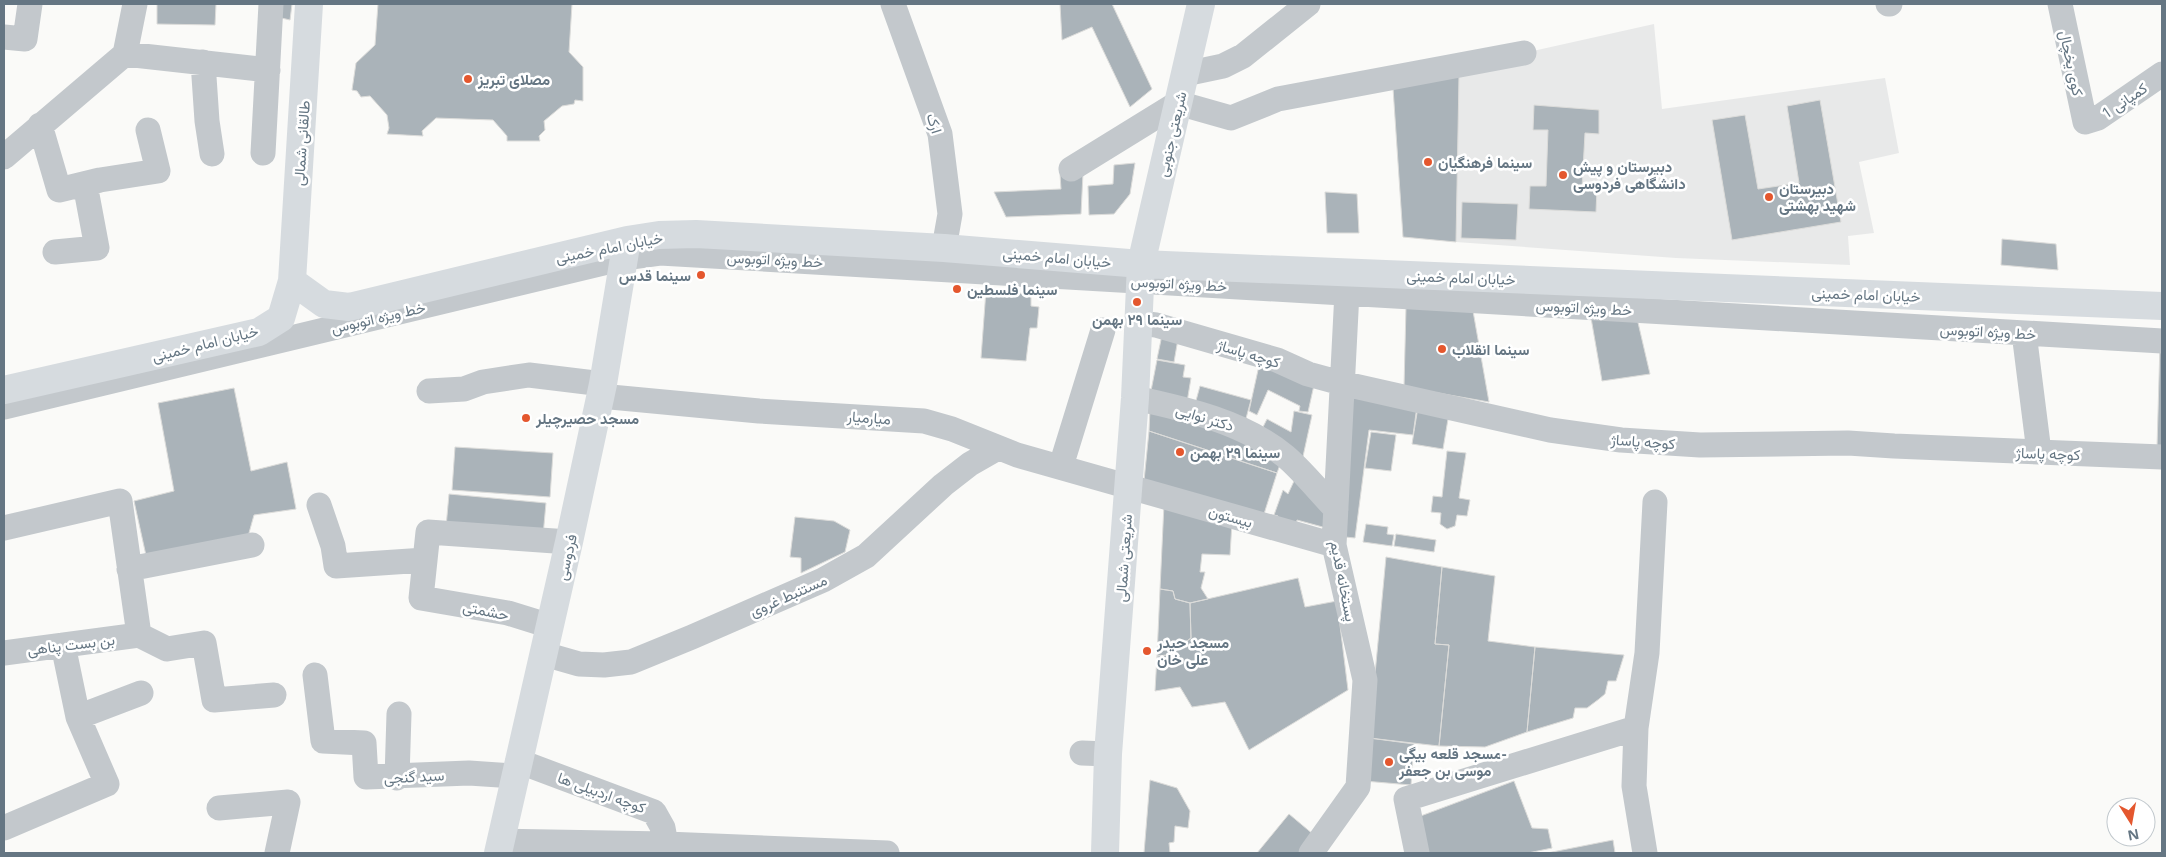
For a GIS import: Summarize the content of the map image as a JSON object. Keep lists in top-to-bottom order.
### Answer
{
  "streets": {
    "main road": [
      "شریعتی جنوبی",
      "طالقانی شمالی",
      "خیابان امام خمینی",
      "فردوسی",
      "شریعتی شمالی"
    ],
    "street": [
      "کوی یخچال",
      "کمپانی 1",
      "ارک",
      "خط ویژه اتوبوس",
      "کوچه پاساژ",
      "میارمیار",
      "دکتر نوایی",
      "بیستون",
      "پستخانه قدیم",
      "مستنبط غروی",
      "حشمتی",
      "بن بست پناهی",
      "سید گنجی",
      "کوچه اردبیلی ها"
    ]
  },
  "crossings": [
    ["کوی یخچال", "کمپانی 1"],
    ["ارک", "خیابان امام خمینی"],
    ["شریعتی جنوبی", "خیابان امام خمینی"],
    ["شریعتی جنوبی", "خط ویژه اتوبوس"],
    ["شریعتی جنوبی", "شریعتی شمالی"],
    ["طالقانی شمالی", "خیابان امام خمینی"],
    ["خیابان امام خمینی", "خط ویژه اتوبوس"],
    ["خیابان امام خمینی", "فردوسی"],
    ["خیابان امام خمینی", "شریعتی شمالی"],
    ["خط ویژه اتوبوس", "فردوسی"],
    ["خط ویژه اتوبوس", "شریعتی شمالی"],
    ["خط ویژه اتوبوس", "پستخانه قدیم"],
    ["کوچه پاساژ", "شریعتی شمالی"],
    ["کوچه پاساژ", "پستخانه قدیم"],
    ["میارمیار", "بیستون"],
    ["میارمیار", "فردوسی"],
    ["میارمیار", "شریعتی شمالی"],
    ["میارمیار", "مستنبط غروی"],
    ["دکتر نوایی", "شریعتی شمالی"],
    ["دکتر نوایی", "پستخانه قدیم"],
    ["بیستون", "شریعتی شمالی"],
    ["بیستون", "پستخانه قدیم"],
    ["فردوسی", "مستنبط غروی"],
    ["فردوسی", "حشمتی"],
    ["فردوسی", "سید گنجی"],
    ["فردوسی", "کوچه اردبیلی ها"],
    ["سید گنجی", "کوچه اردبیلی ها"]
  ],
  "places": [
    "مصلای تبریز",
    "سینما فرهنگیان",
    "دبیرستان و پیش دانشگاهی فردوسی",
    "دبیرستان شهید بهشتی",
    "سینما قدس",
    "سینما فلسطین",
    "سینما ٢٩ بهمن",
    "سینما انقلاب",
    "مسجد حصیرچیلر",
    "سینما ۲۹ بهمن",
    "مسجد حیدر علی خان",
    "مسجد قلعه بیگی- موسی بن جعفر"
  ],
  "north": "bottom"
}
